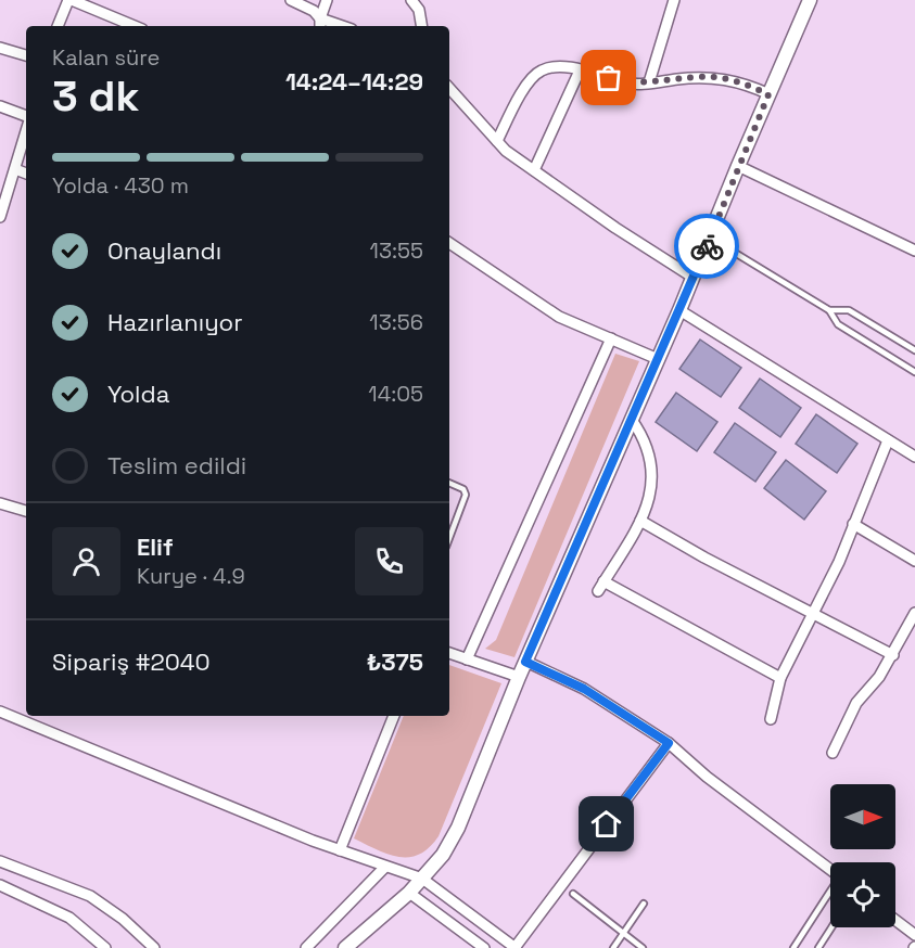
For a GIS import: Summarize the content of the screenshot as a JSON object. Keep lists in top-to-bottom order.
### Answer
{
  "north": "right",
  "page": {
    "heading": ["3 dk", "Kalan süre", "14:24–14:29"],
    "panel": [
      "Elif",
      "Kurye · 4.9",
      "Sipariş #2040",
      "₺375"
    ],
    "bar": "Yolda · 430 m",
    "list": [
      ["Onaylandı", "13:55"],
      ["Hazırlanıyor", "13:56"],
      ["Yolda", "14:05"],
      "Teslim edildi"
    ]
  }
}
